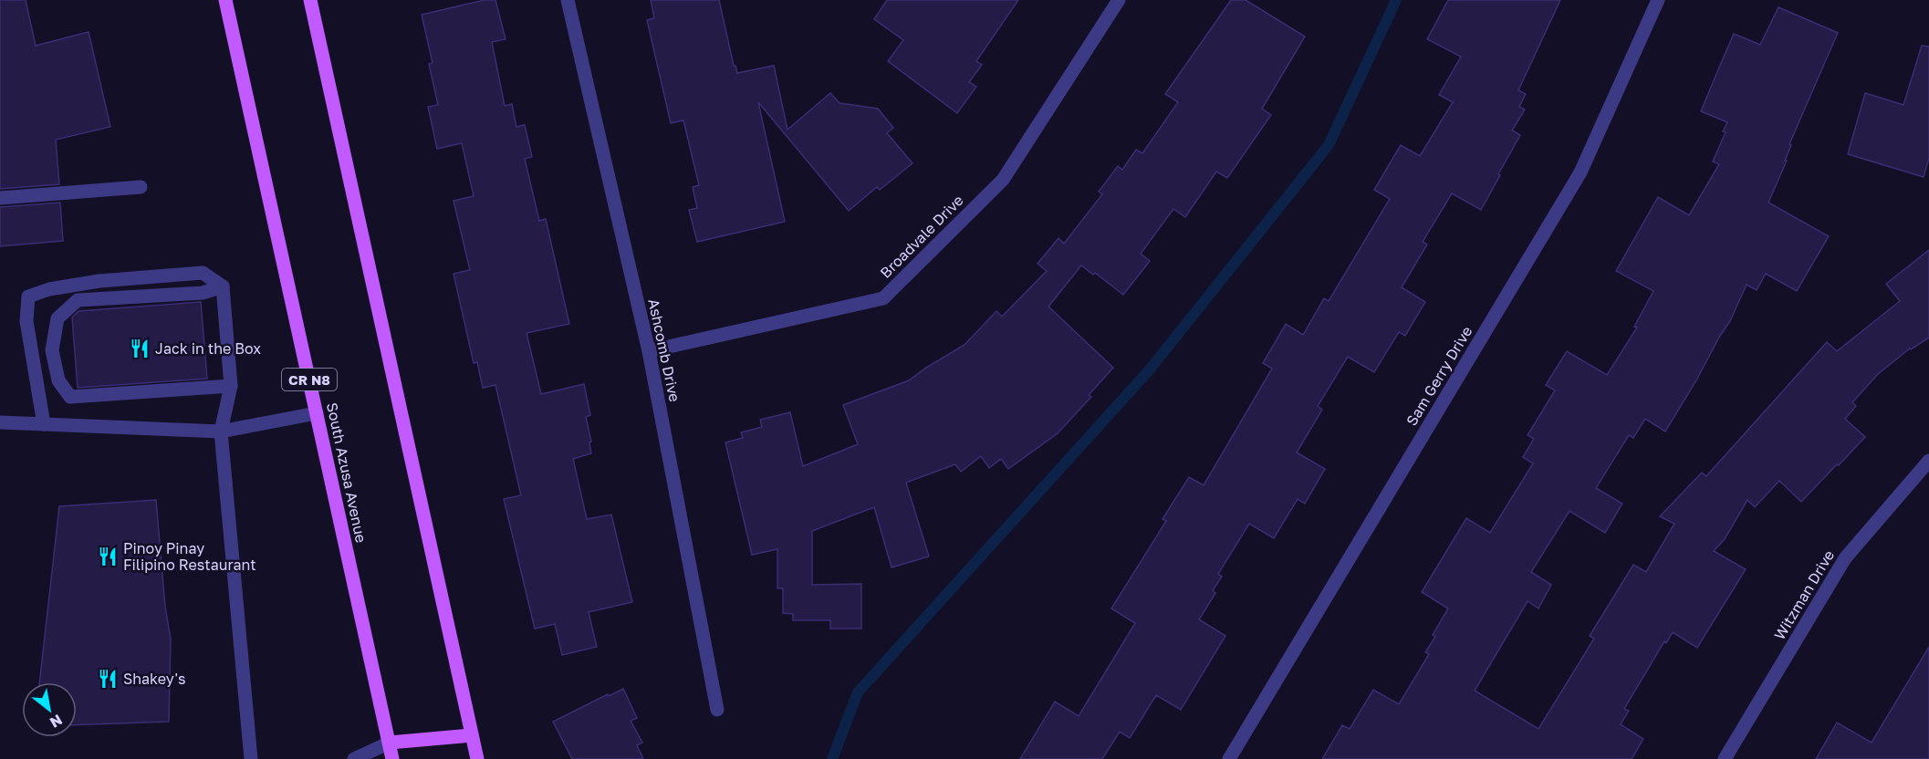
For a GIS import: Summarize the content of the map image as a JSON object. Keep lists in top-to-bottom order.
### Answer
{
  "streets": {
    "main road": ["CR N8", "South Azusa Avenue"],
    "street": [
      "Broadvale Drive",
      "Ashcomb Drive",
      "Sam Gerry Drive",
      "Witzman Drive"
    ]
  },
  "crossings": [
    ["Broadvale Drive", "Ashcomb Drive"]
  ],
  "places": {
    "restaurant": ["Jack in the Box", "Pinoy Pinay Filipino Restaurant", "Shakey's"]
  },
  "north": "bottom right"
}
